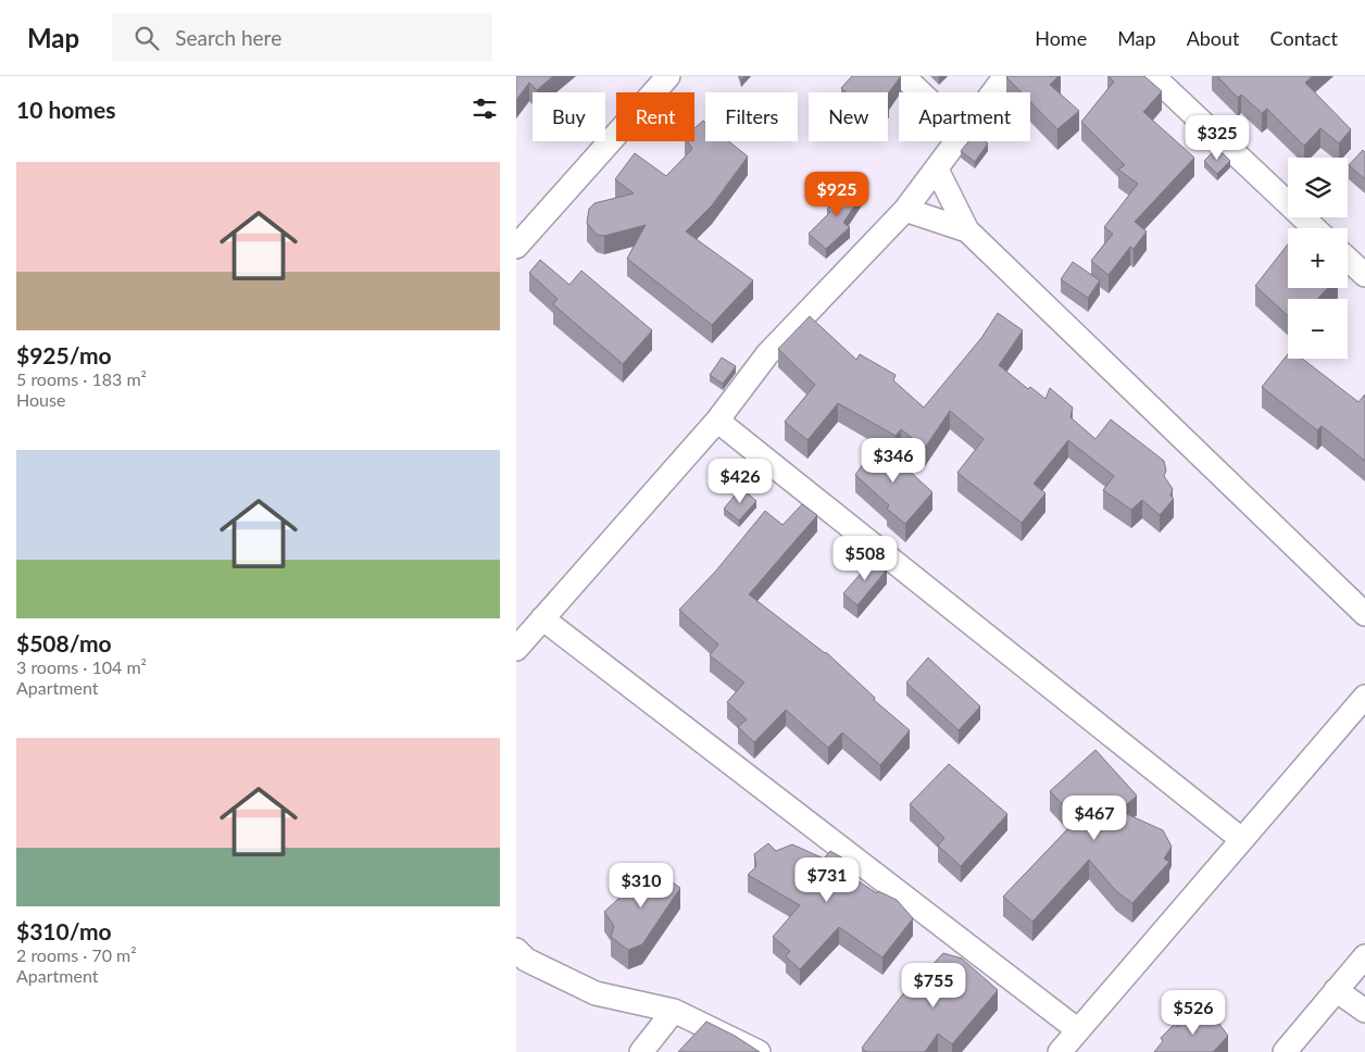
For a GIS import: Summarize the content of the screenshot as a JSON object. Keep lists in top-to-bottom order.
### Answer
{
  "page": {
    "header": "Map",
    "search": "Search here",
    "nav": [
      "Home",
      "Map",
      "About",
      "Contact"
    ],
    "heading": "10 homes",
    "chip": [
      "Buy",
      "Rent",
      "Filters",
      "New",
      "Apartment"
    ],
    "price": [
      "$325",
      "$925",
      "$346",
      "$426",
      "$508",
      "$467",
      "$731",
      "$310",
      "$755",
      "$526"
    ],
    "list": [
      {
        "name": "$925/mo",
        "note": "5 rooms · 183 m² · House"
      },
      {
        "name": "$508/mo",
        "note": "3 rooms · 104 m² · Apartment"
      },
      {
        "name": "$310/mo",
        "note": "2 rooms · 70 m² · Apartment"
      }
    ],
    "map_buttons": ["+", "−"]
  }
}
